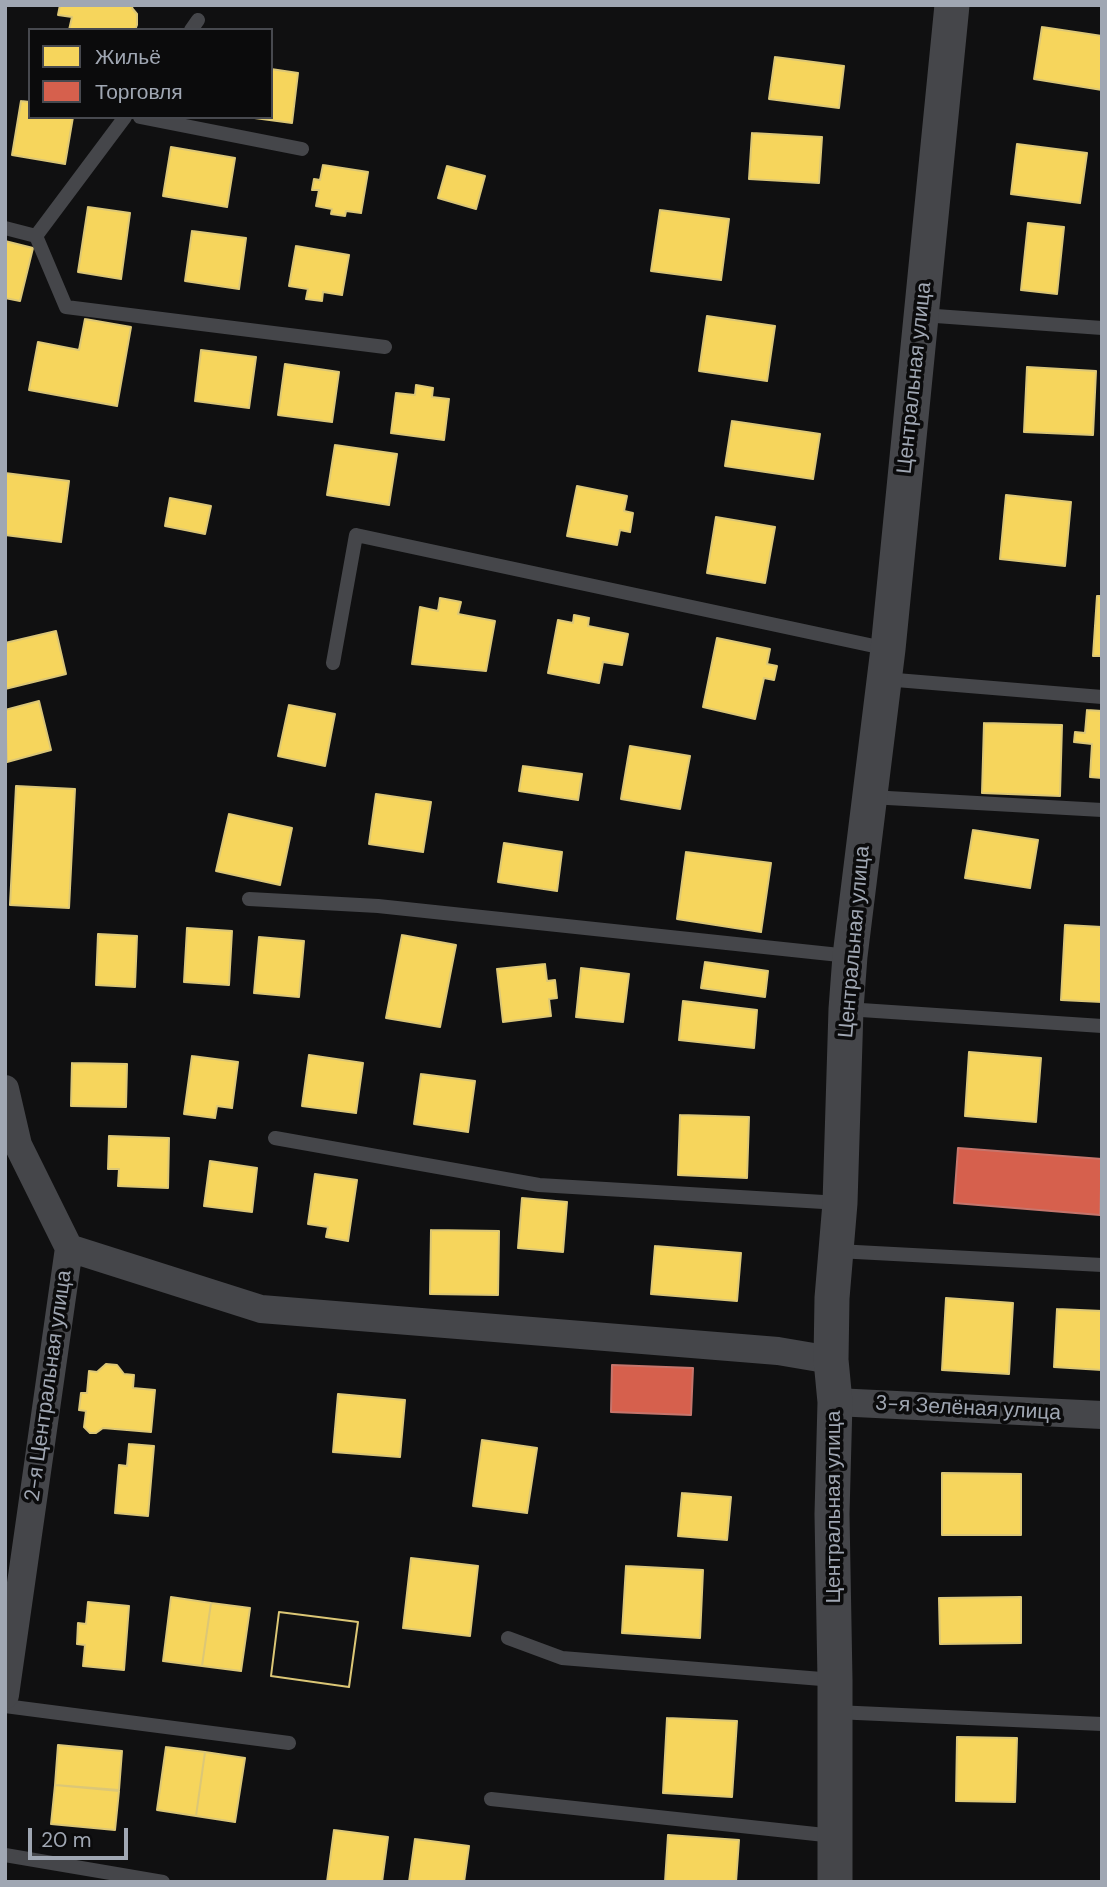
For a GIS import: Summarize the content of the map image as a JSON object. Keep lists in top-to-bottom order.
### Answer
{
  "streets": {
    "street": ["Центральная улица", "2-я Центральная улица", "3-я Зелёная улица"]
  },
  "crossings": [
    ["Центральная улица", "3-я Зелёная улица"]
  ],
  "legend": ["Жильё", "Торговля"],
  "scale_bar": "20 m"
}
